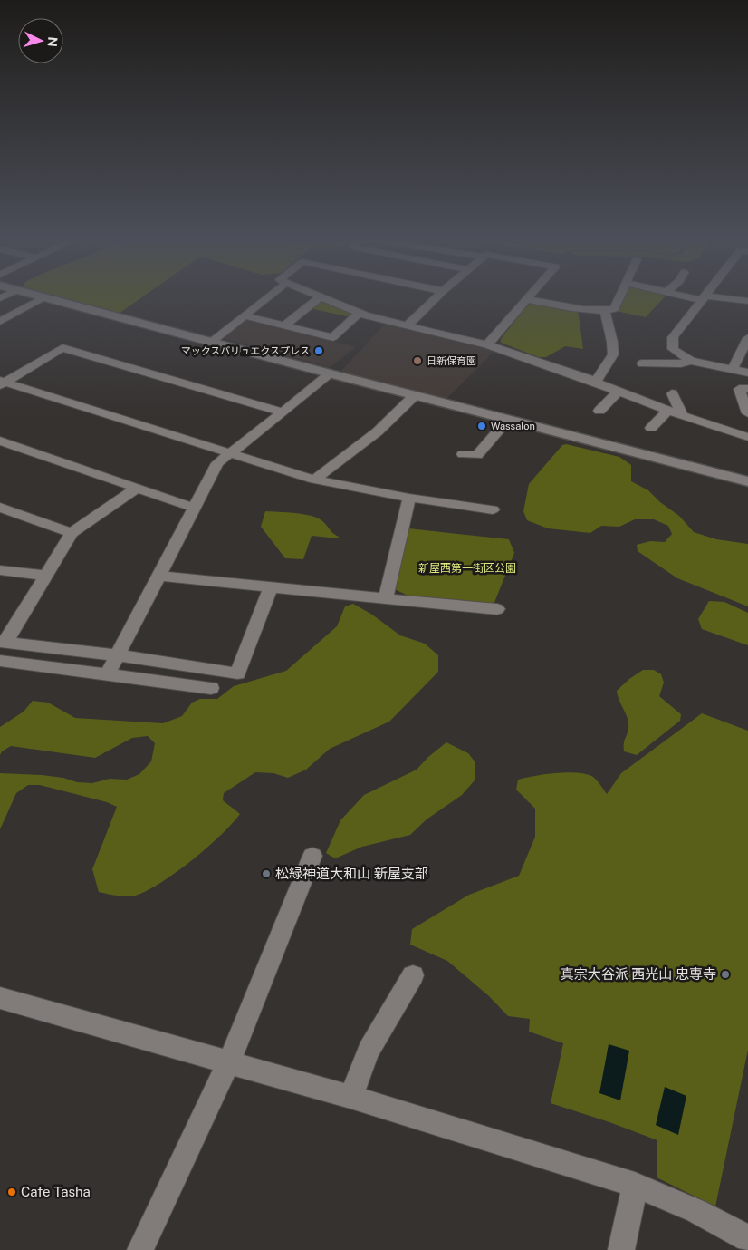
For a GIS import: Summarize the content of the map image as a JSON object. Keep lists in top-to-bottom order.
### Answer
{
  "parks": ["新屋西第一街区公園"],
  "places": [
    "マックスバリュエクスプレス",
    "日新保育園",
    "Wassalon",
    "松緑神道大和山 新屋支部",
    "真宗大谷派 西光山 忠専寺",
    "Cafe Tasha"
  ],
  "north": "right"
}
